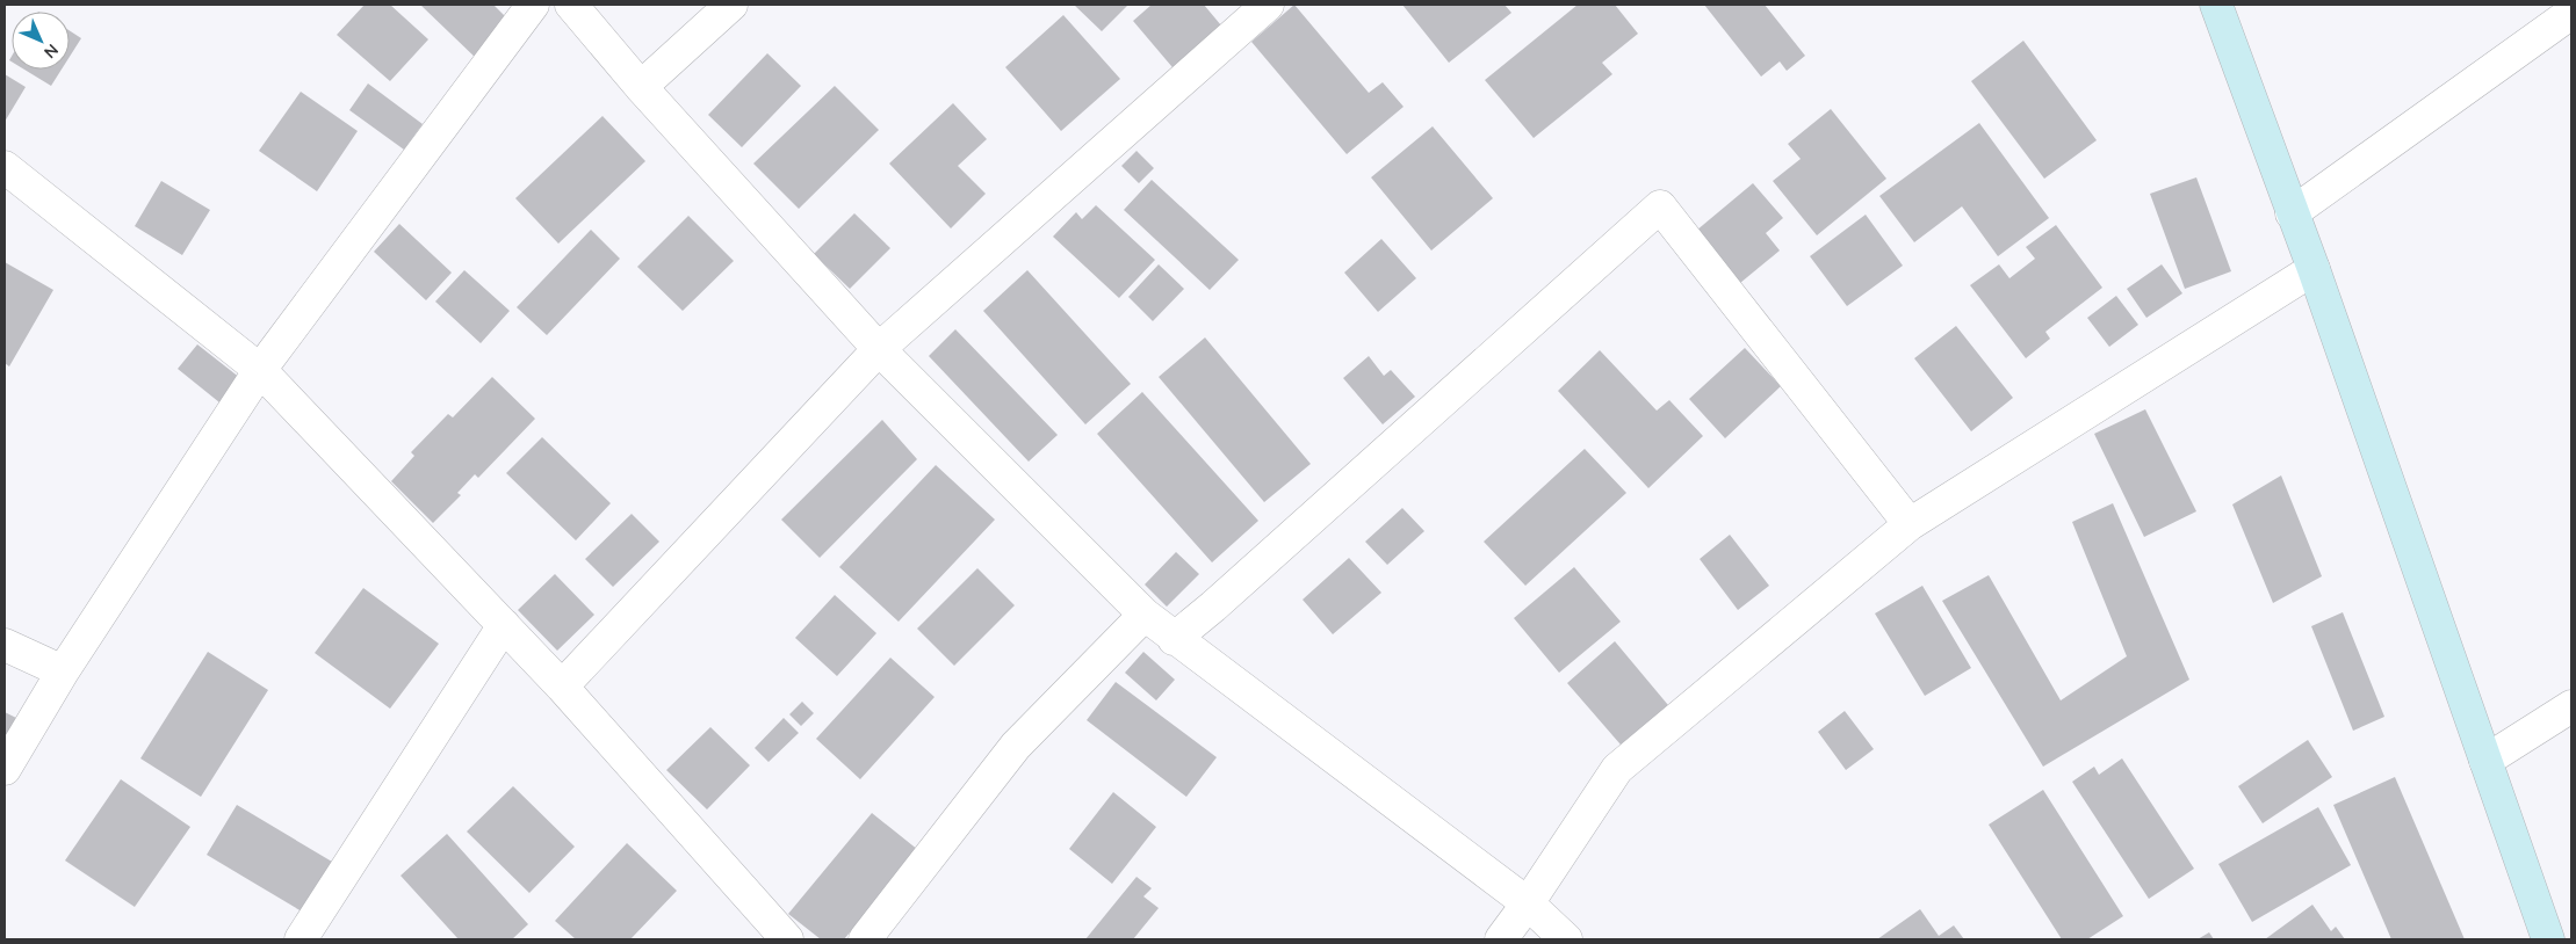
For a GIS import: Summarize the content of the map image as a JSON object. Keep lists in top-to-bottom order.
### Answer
{
  "north": "bottom right"
}
